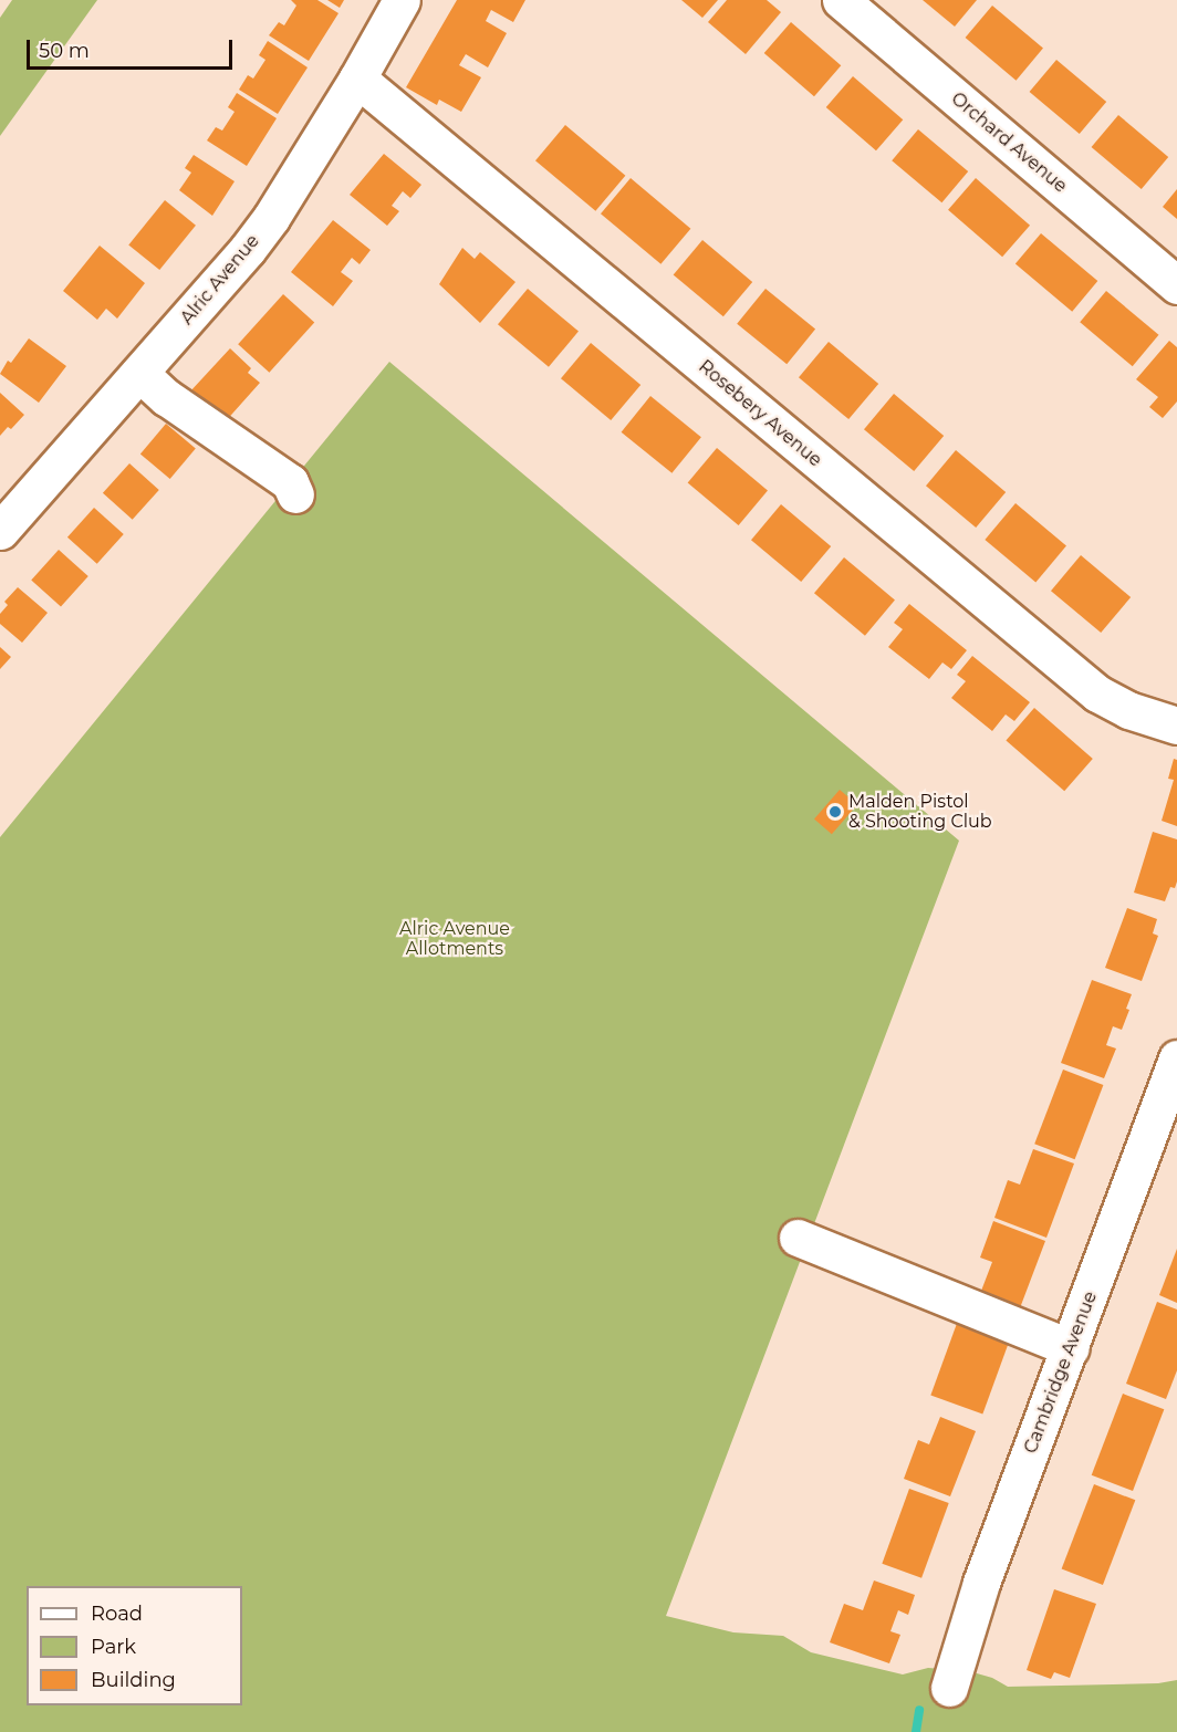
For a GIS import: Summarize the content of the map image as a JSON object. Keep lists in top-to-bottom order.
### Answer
{
  "streets": {
    "street": [
      "Orchard Avenue",
      "Alric Avenue",
      "Rosebery Avenue",
      "Cambridge Avenue"
    ]
  },
  "crossings": [
    ["Alric Avenue", "Rosebery Avenue"]
  ],
  "parks": ["Alric Avenue Allotments"],
  "places": ["Malden Pistol & Shooting Club"],
  "legend": ["Road", "Park", "Building"],
  "scale_bar": "50 m"
}
